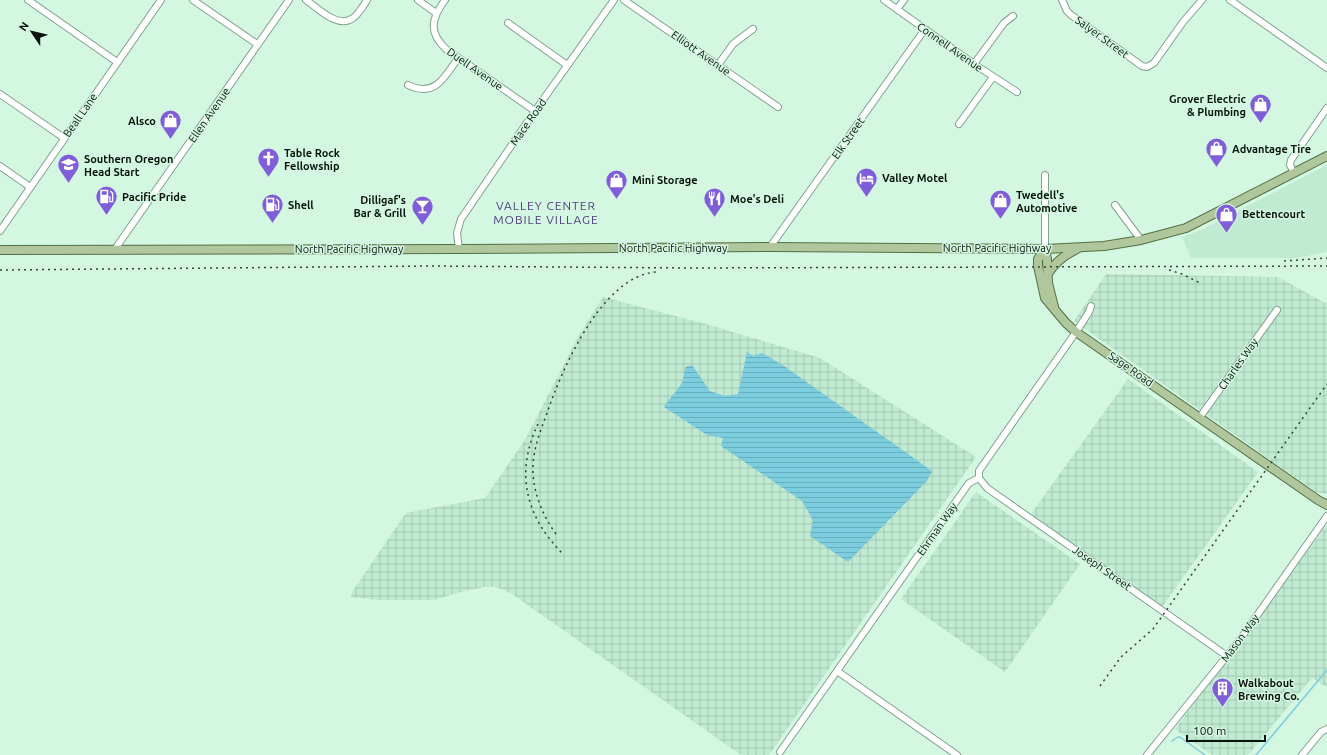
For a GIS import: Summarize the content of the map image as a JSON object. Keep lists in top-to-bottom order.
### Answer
{
  "streets": {
    "main road": ["North Pacific Highway", "Sage Road"],
    "street": [
      "Salyer Street",
      "Connell Avenue",
      "Elliott Avenue",
      "Duell Avenue",
      "Beall Lane",
      "Ellen Avenue",
      "Mace Road",
      "Elk Street",
      "Charles Way",
      "Ehrman Way",
      "Joseph Street",
      "Mason Way"
    ]
  },
  "crossings": [
    ["Connell Avenue", "Elk Street"],
    ["Duell Avenue", "Mace Road"],
    ["Ellen Avenue", "North Pacific Highway"],
    ["Mace Road", "North Pacific Highway"],
    ["Elk Street", "North Pacific Highway"],
    ["North Pacific Highway", "Sage Road"],
    ["Charles Way", "Sage Road"],
    ["Ehrman Way", "Joseph Street"],
    ["Joseph Street", "Mason Way"]
  ],
  "districts": ["VALLEY CENTER MOBILE VILLAGE"],
  "places": {
    "shop": [
      "Grover Electric & Plumbing",
      "Alsco",
      "Advantage Tire",
      "Mini Storage",
      "Twedell's Automotive",
      "Bettencourt"
    ],
    "church": ["Table Rock Fellowship"],
    "school or university": ["Southern Oregon Head Start"],
    "hotel": ["Valley Motel"],
    "fuel station": ["Pacific Pride", "Shell"],
    "restaurant": ["Moe's Deli"],
    "bar": ["Dilligaf's Bar & Grill"],
    "building": ["Walkabout Brewing Co."]
  },
  "scale_bar": "100 m",
  "north": "top left"
}
